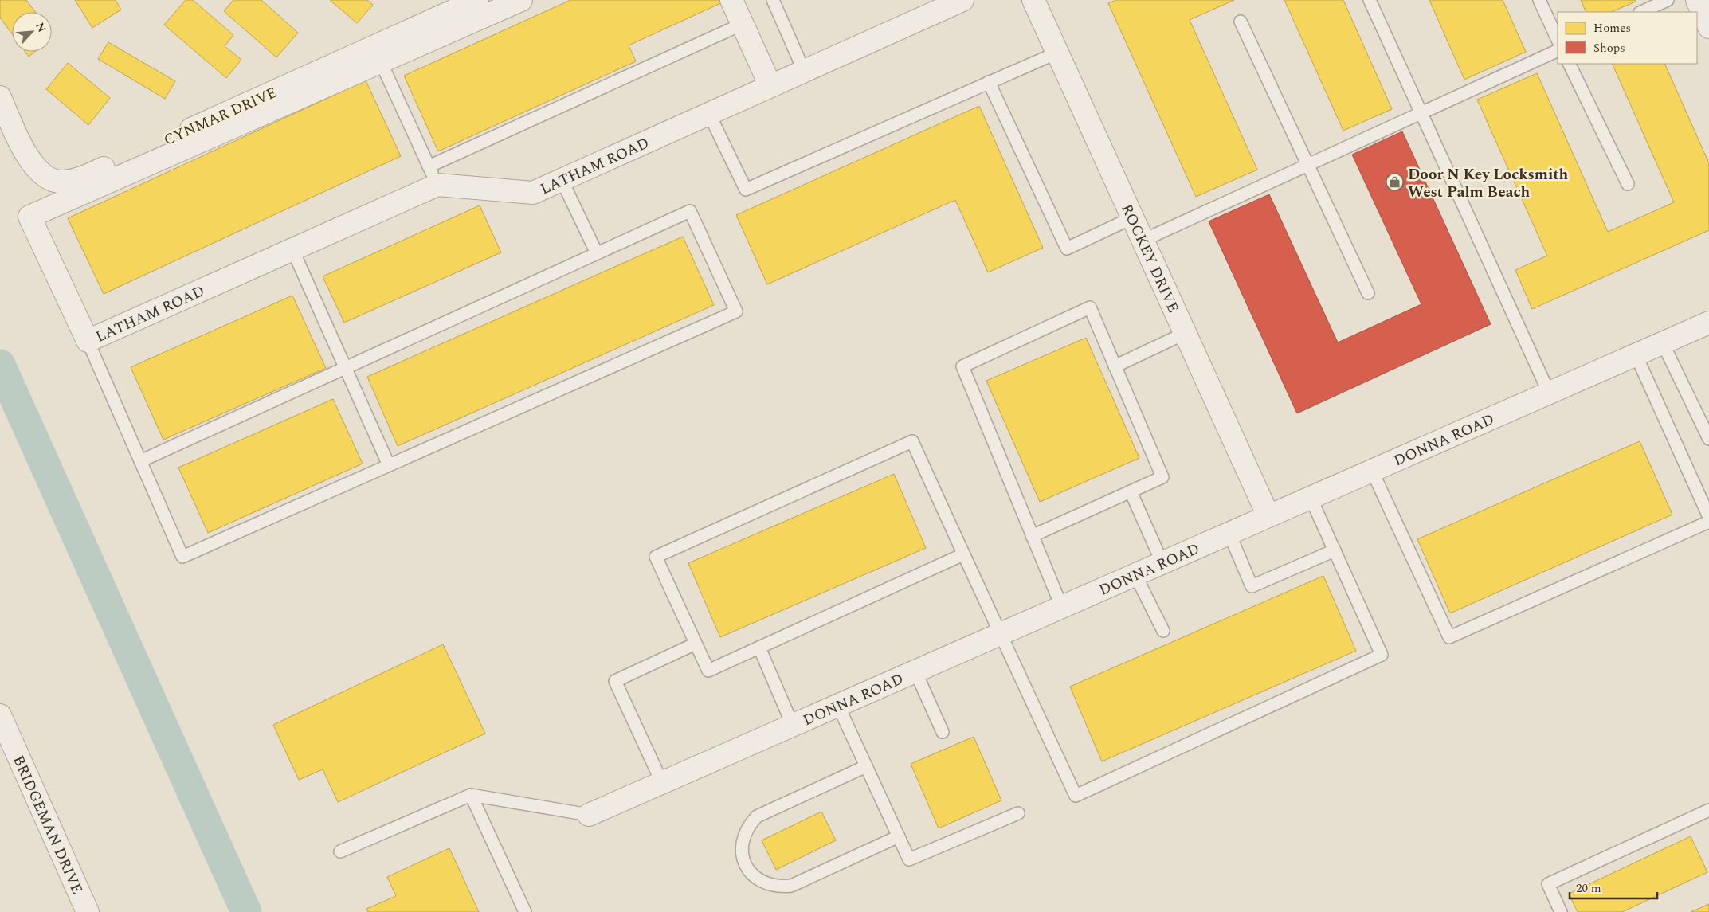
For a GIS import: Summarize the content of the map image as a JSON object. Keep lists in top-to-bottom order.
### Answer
{
  "streets": {
    "street": [
      "CYNMAR DRIVE",
      "LATHAM ROAD",
      "ROCKEY DRIVE",
      "DONNA ROAD",
      "BRIDGEMAN DRIVE"
    ]
  },
  "crossings": [
    ["ROCKEY DRIVE", "DONNA ROAD"]
  ],
  "places": {
    "shop": ["Door N Key Locksmith West Palm Beach"]
  },
  "legend": ["Homes", "Shops"],
  "scale_bar": "20 m",
  "north": "top right"
}
